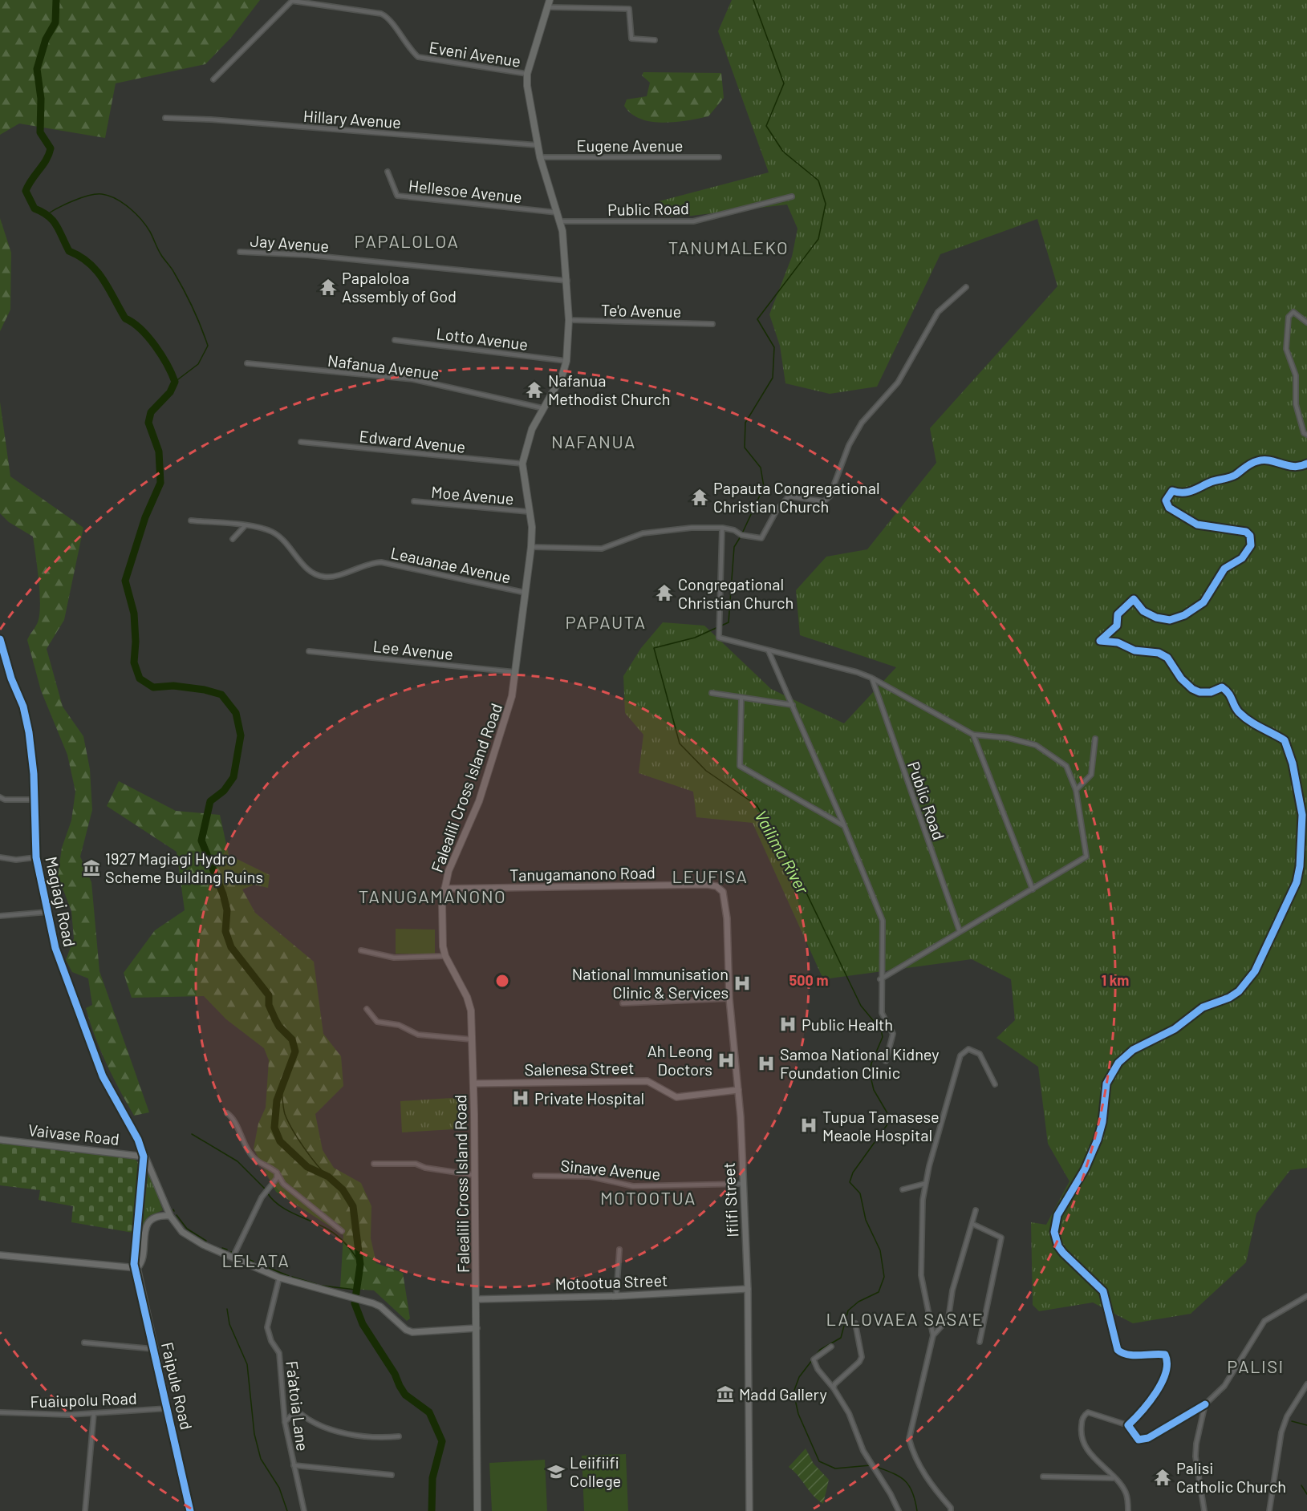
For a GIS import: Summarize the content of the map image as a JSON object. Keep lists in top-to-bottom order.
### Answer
{
  "streets": {
    "main road": [
      "Falealili Cross Island Road",
      "Tanugamanono Road",
      "Magiagi Road",
      "Salenesa Street",
      "Vaivase Road",
      "Ifiifi Street",
      "Motootua Street",
      "Faipule Road"
    ],
    "street": [
      "Eveni Avenue",
      "Hillary Avenue",
      "Eugene Avenue",
      "Hellesoe Avenue",
      "Public Road",
      "Jay Avenue",
      "Te'o Avenue",
      "Lotto Avenue",
      "Nafanua Avenue",
      "Edward Avenue",
      "Moe Avenue",
      "Leauanae Avenue",
      "Lee Avenue",
      "Sinave Avenue",
      "Fuaiupolu Road",
      "Fa'atoia Lane"
    ]
  },
  "crossings": [
    ["Eveni Avenue", "Falealili Cross Island Road"],
    ["Hillary Avenue", "Falealili Cross Island Road"],
    ["Eugene Avenue", "Falealili Cross Island Road"],
    ["Hellesoe Avenue", "Falealili Cross Island Road"],
    ["Public Road", "Falealili Cross Island Road"],
    ["Jay Avenue", "Falealili Cross Island Road"],
    ["Te'o Avenue", "Falealili Cross Island Road"],
    ["Lotto Avenue", "Falealili Cross Island Road"],
    ["Nafanua Avenue", "Falealili Cross Island Road"],
    ["Edward Avenue", "Falealili Cross Island Road"],
    ["Moe Avenue", "Falealili Cross Island Road"],
    ["Leauanae Avenue", "Falealili Cross Island Road"],
    ["Lee Avenue", "Falealili Cross Island Road"],
    ["Falealili Cross Island Road", "Tanugamanono Road"],
    ["Falealili Cross Island Road", "Magiagi Road"],
    ["Falealili Cross Island Road", "Salenesa Street"],
    ["Falealili Cross Island Road", "Motootua Street"],
    ["Tanugamanono Road", "Ifiifi Street"],
    ["Magiagi Road", "Vaivase Road"],
    ["Magiagi Road", "Fa'atoia Lane"],
    ["Salenesa Street", "Ifiifi Street"],
    ["Sinave Avenue", "Ifiifi Street"],
    ["Ifiifi Street", "Motootua Street"],
    ["Faipule Road", "Fuaiupolu Road"]
  ],
  "districts": [
    "PAPALOLOA",
    "TANUMALEKO",
    "NAFANUA",
    "PAPAUTA",
    "LEUFISA",
    "TANUGAMANONO",
    "MOTOOTUA",
    "LELATA",
    "LALOVAEA SASA'E",
    "PALISI"
  ],
  "water": ["Vailima River"],
  "places": {
    "temple": [
      "Papaloloa Assembly of God",
      "Nafanua Methodist Church",
      "Papauta Congregational Christian Church",
      "Congregational Christian Church",
      "Palisi Catholic Church"
    ],
    "museum": ["1927 Magiagi Hydro Scheme Building Ruins", "Madd Gallery"],
    "hospital": [
      "National Immunisation Clinic & Services",
      "Public Health",
      "Ah Leong Doctors",
      "Samoa National Kidney Foundation Clinic",
      "Private Hospital",
      "Tupua Tamasese Meaole Hospital"
    ],
    "school or university": ["Leiifiifi College"]
  },
  "rings": ["500 m", "1 km"]
}
